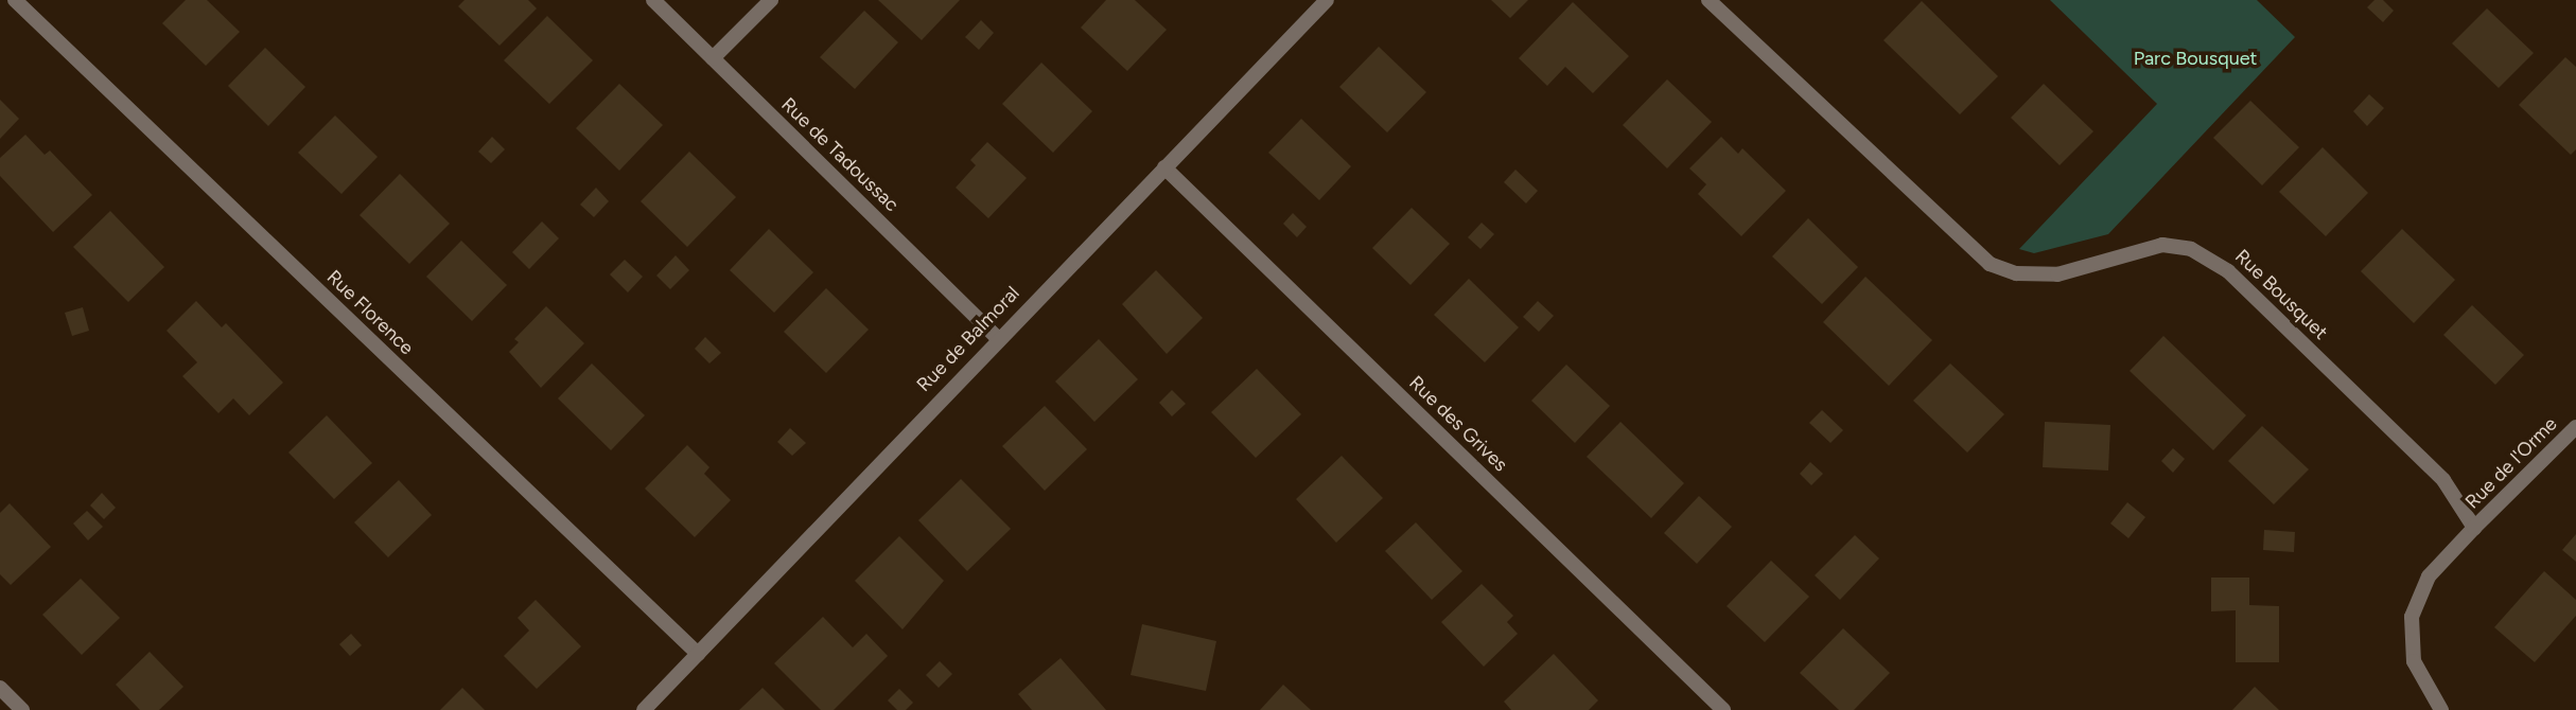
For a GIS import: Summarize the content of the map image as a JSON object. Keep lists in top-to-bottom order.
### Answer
{
  "streets": {
    "street": [
      "Rue de Tadoussac",
      "Rue Bousquet",
      "Rue Florence",
      "Rue de Balmoral",
      "Rue des Grives",
      "Rue de l'Orme"
    ]
  },
  "crossings": [
    ["Rue de Tadoussac", "Rue de Balmoral"],
    ["Rue Bousquet", "Rue de l'Orme"],
    ["Rue Florence", "Rue de Balmoral"],
    ["Rue de Balmoral", "Rue des Grives"]
  ],
  "parks": ["Parc Bousquet"]
}
